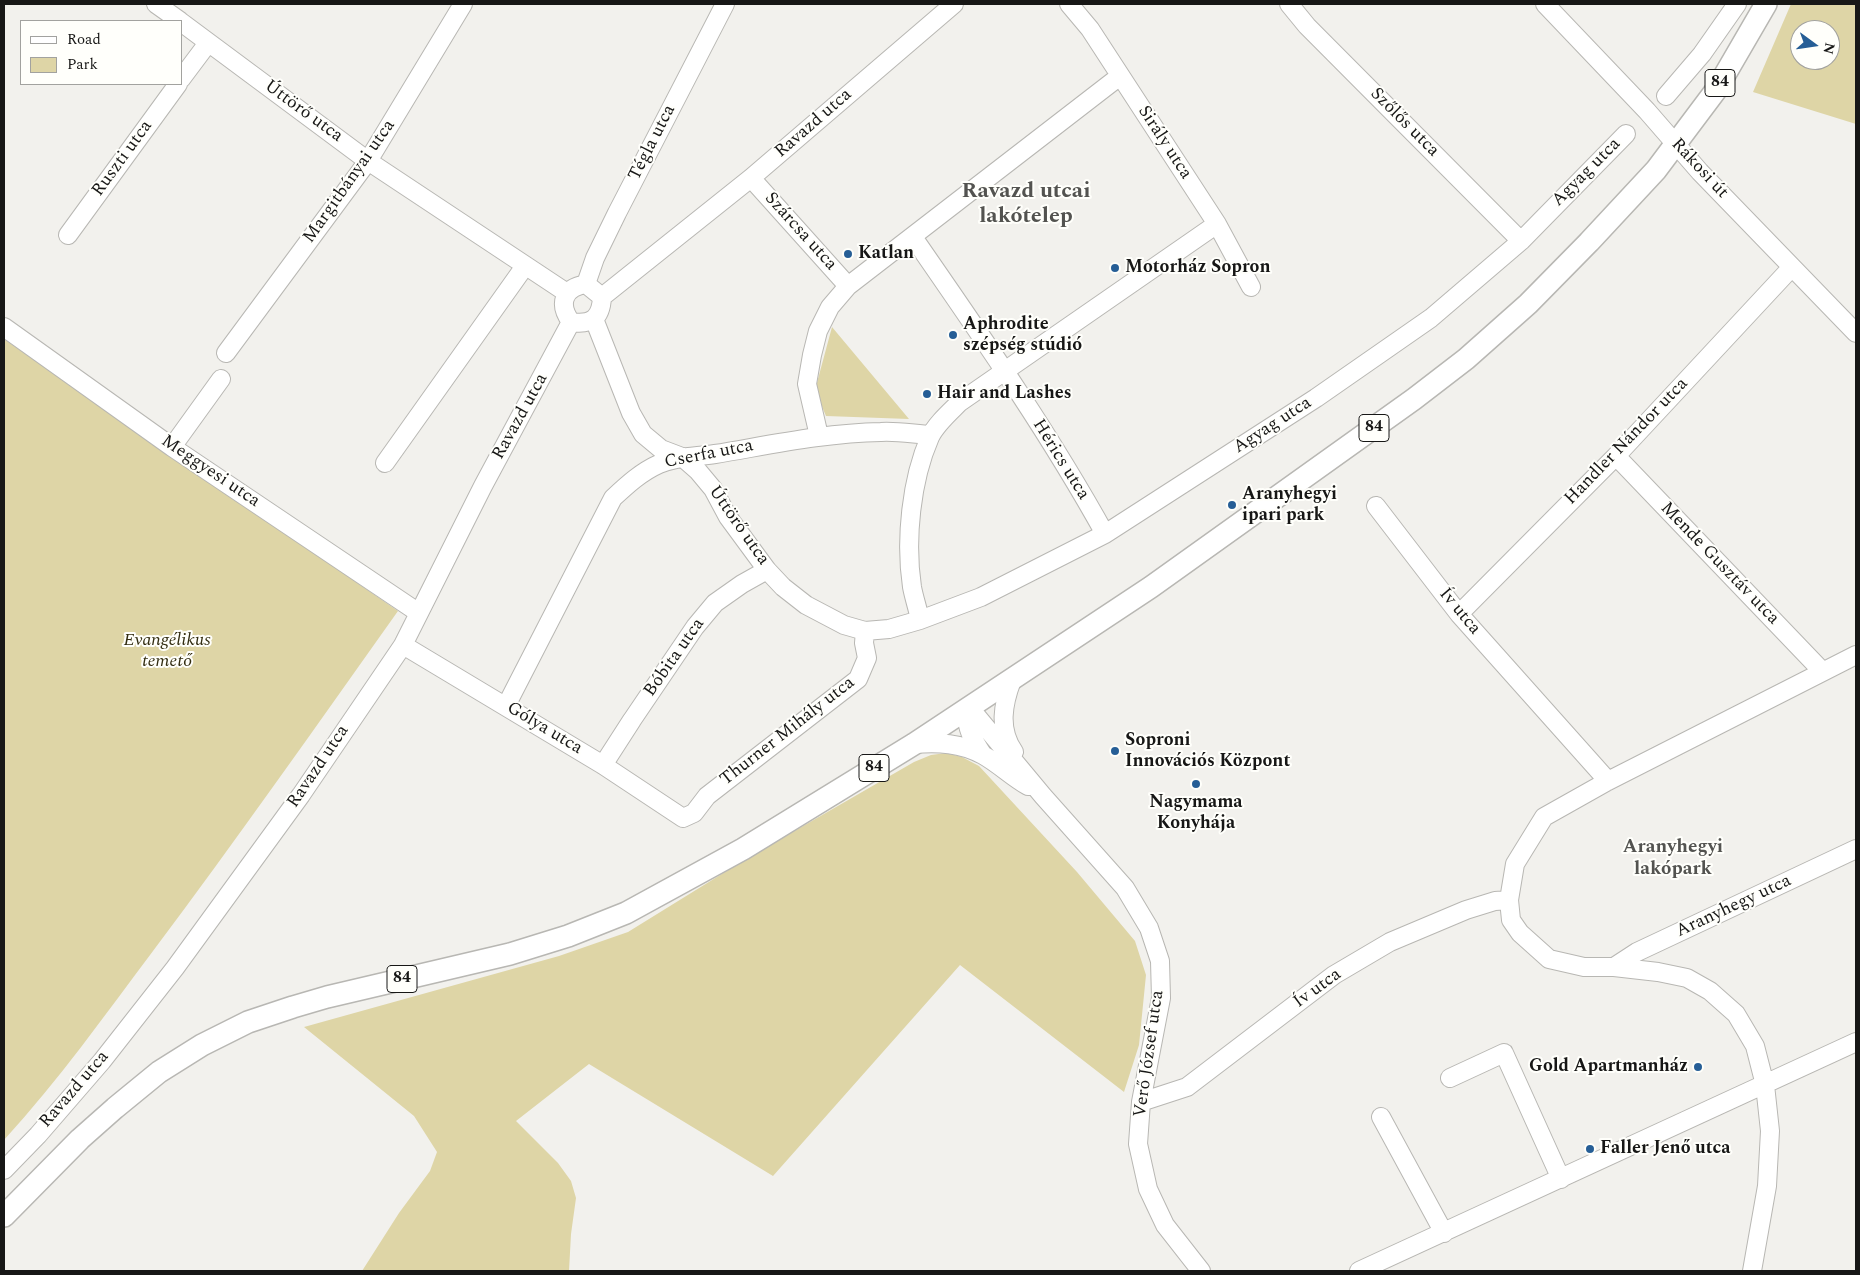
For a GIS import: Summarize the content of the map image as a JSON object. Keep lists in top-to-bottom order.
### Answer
{
  "streets": {
    "main road": ["84"],
    "street": [
      "Úttörő utca",
      "Szőlős utca",
      "Ravazd utca",
      "Tégla utca",
      "Sirály utca",
      "Ruszti utca",
      "Rákosi út",
      "Agyag utca",
      "Margitbányai utca",
      "Szárcsa utca",
      "Handler Nándor utca",
      "Cserfa utca",
      "Hérics utca",
      "Meggyesi utca",
      "Mende Gusztáv utca",
      "Ív utca",
      "Bóbita utca",
      "Gólya utca",
      "Thurner Mihály utca",
      "Aranyhegy utca",
      "Verő József utca"
    ]
  },
  "crossings": [
    ["84", "Rákosi út"],
    ["84", "Verő József utca"],
    ["Úttörő utca", "Ravazd utca"],
    ["Úttörő utca", "Tégla utca"],
    ["Úttörő utca", "Agyag utca"],
    ["Úttörő utca", "Margitbányai utca"],
    ["Úttörő utca", "Cserfa utca"],
    ["Úttörő utca", "Bóbita utca"],
    ["Úttörő utca", "Thurner Mihály utca"],
    ["Szőlős utca", "Agyag utca"],
    ["Ravazd utca", "Tégla utca"],
    ["Ravazd utca", "Szárcsa utca"],
    ["Ravazd utca", "Meggyesi utca"],
    ["Ravazd utca", "Gólya utca"],
    ["Rákosi út", "Handler Nándor utca"],
    ["Agyag utca", "Hérics utca"],
    ["Agyag utca", "Thurner Mihály utca"],
    ["Handler Nándor utca", "Mende Gusztáv utca"],
    ["Handler Nándor utca", "Ív utca"],
    ["Cserfa utca", "Gólya utca"],
    ["Ív utca", "Verő József utca"],
    ["Bóbita utca", "Gólya utca"],
    ["Gólya utca", "Thurner Mihály utca"]
  ],
  "districts": ["Ravazd utcai lakótelep", "Aranyhegyi lakópark"],
  "parks": ["Evangélikus temető"],
  "places": [
    "Katlan",
    "Motorház Sopron",
    "Aphrodite szépség stúdió",
    "Hair and Lashes",
    "Aranyhegyi ipari park",
    "Soproni Innovációs Központ",
    "Nagymama Konyhája",
    "Gold Apartmanház",
    "Faller Jenő utca"
  ],
  "legend": ["Road", "Park"],
  "north": "right"
}
